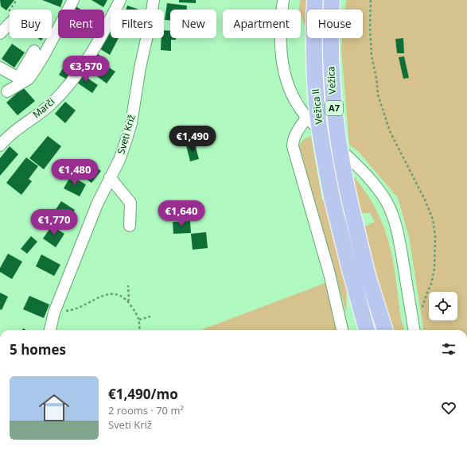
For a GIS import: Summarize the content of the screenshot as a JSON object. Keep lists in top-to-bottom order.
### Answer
{
  "streets": {
    "highway": ["Vežica", "Vežica II", "A7"],
    "street": ["Marči", "Sveti Križ"]
  },
  "page": {
    "chip": [
      "Buy",
      "Rent",
      "Filters",
      "New",
      "Apartment",
      "House"
    ],
    "price": [
      "€3,570",
      "€1,490",
      "€1,480",
      "€1,640",
      "€1,770"
    ],
    "heading": "5 homes",
    "list": [
      {
        "name": "€1,490/mo",
        "note": "2 rooms · 70 m² · Sveti Križ"
      }
    ]
  }
}
